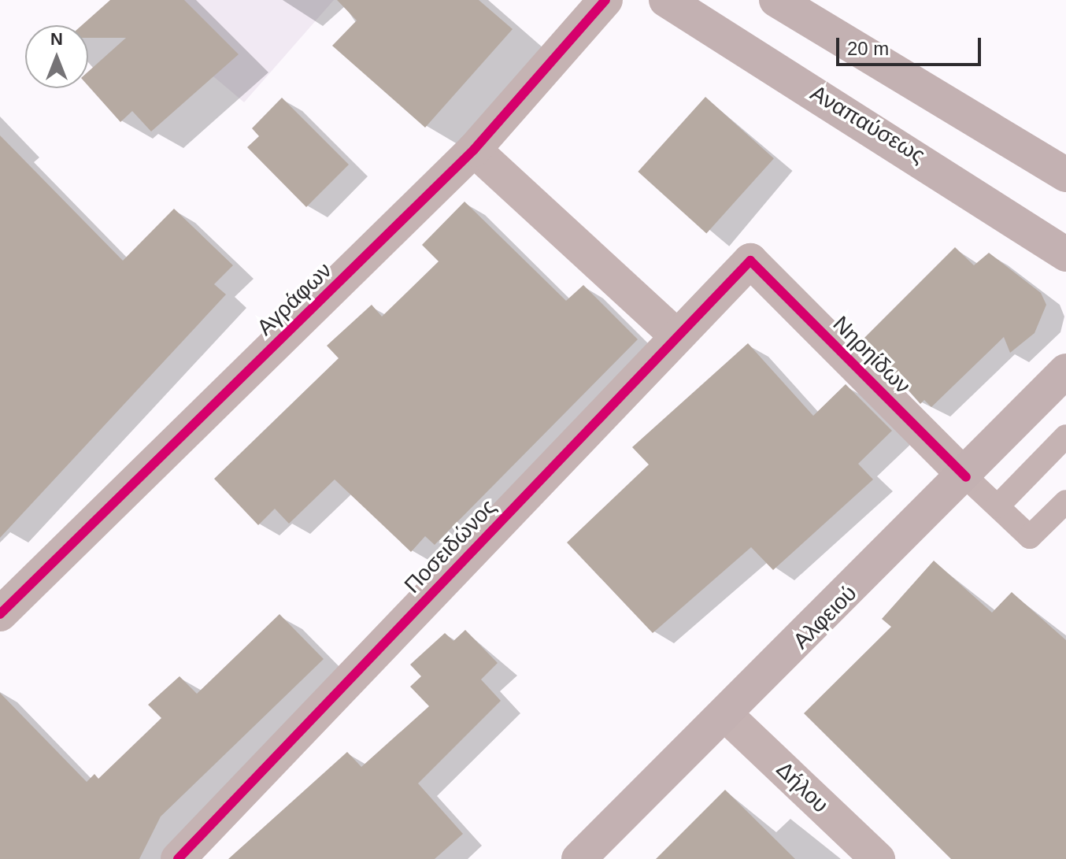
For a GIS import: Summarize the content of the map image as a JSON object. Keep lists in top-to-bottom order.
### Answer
{
  "streets": {
    "main road": ["Αναπαύσεως", "Αλφειού"],
    "street": [
      "Αγράφων",
      "Νηρηίδων",
      "Ποσειδώνος",
      "Δήλου"
    ]
  },
  "crossings": [
    ["Νηρηίδων", "Ποσειδώνος"],
    ["Νηρηίδων", "Αλφειού"],
    ["Αλφειού", "Δήλου"]
  ],
  "scale_bar": "20 m",
  "north": "top"
}
